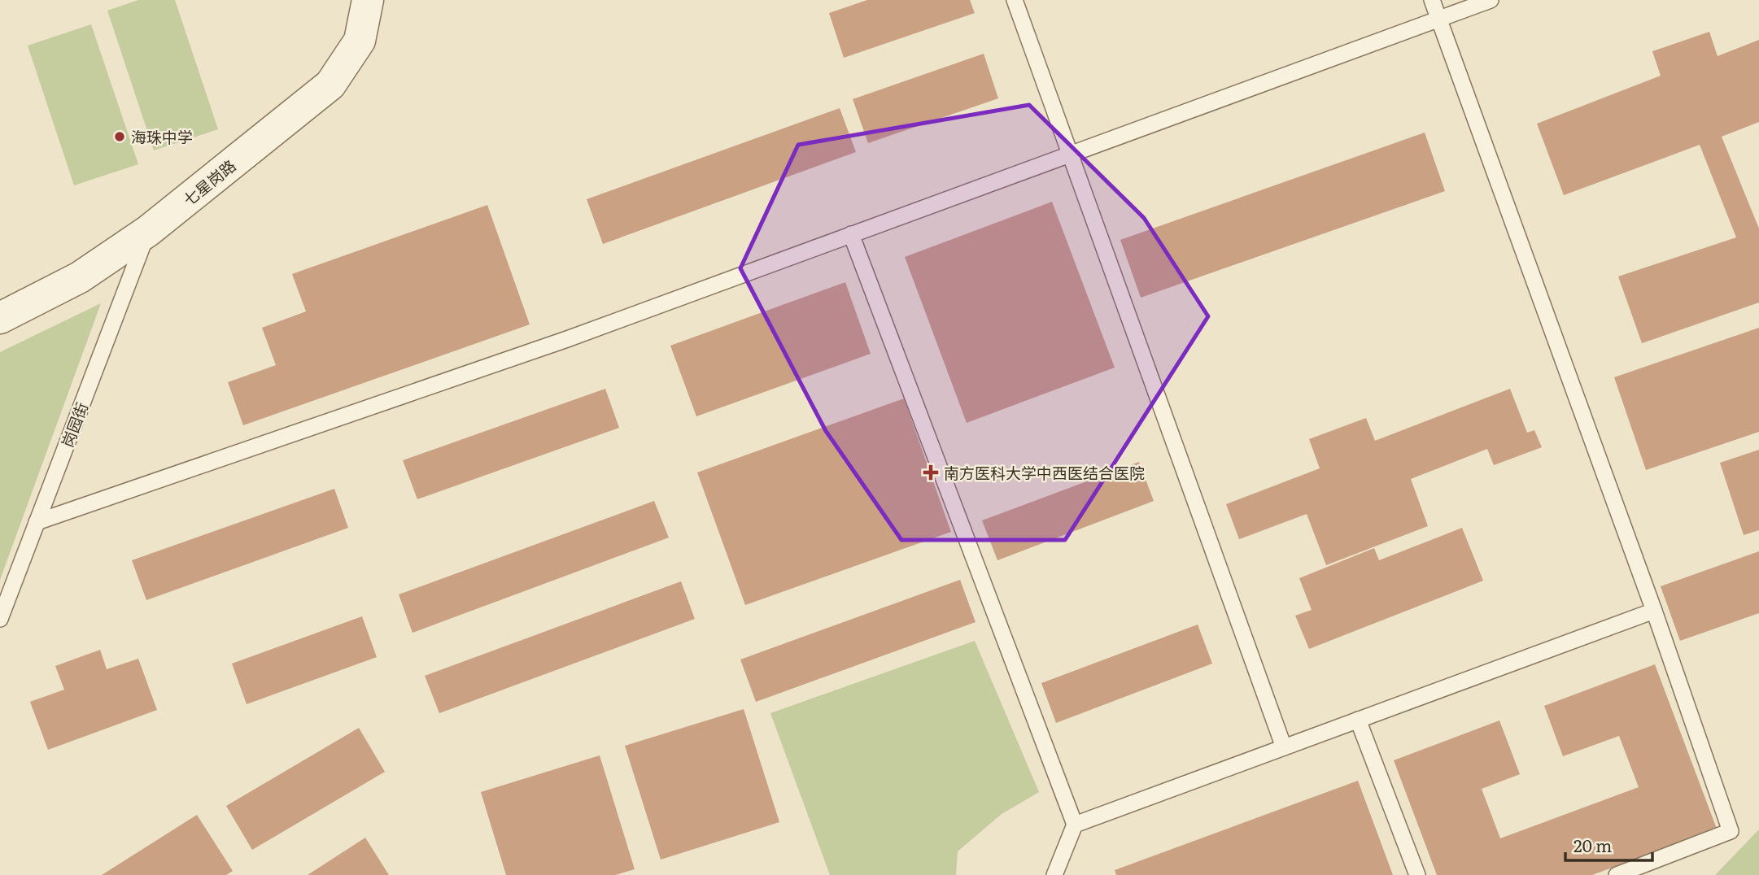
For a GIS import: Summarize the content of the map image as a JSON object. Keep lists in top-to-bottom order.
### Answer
{
  "streets": {
    "street": ["七星岗路"],
    "lane": ["岗园街"]
  },
  "crossings": [
    ["七星岗路", "岗园街"]
  ],
  "places": {
    "other": ["海珠中学"],
    "health": ["南方医科大学中西医结合医院"]
  },
  "scale_bar": "20 m"
}
